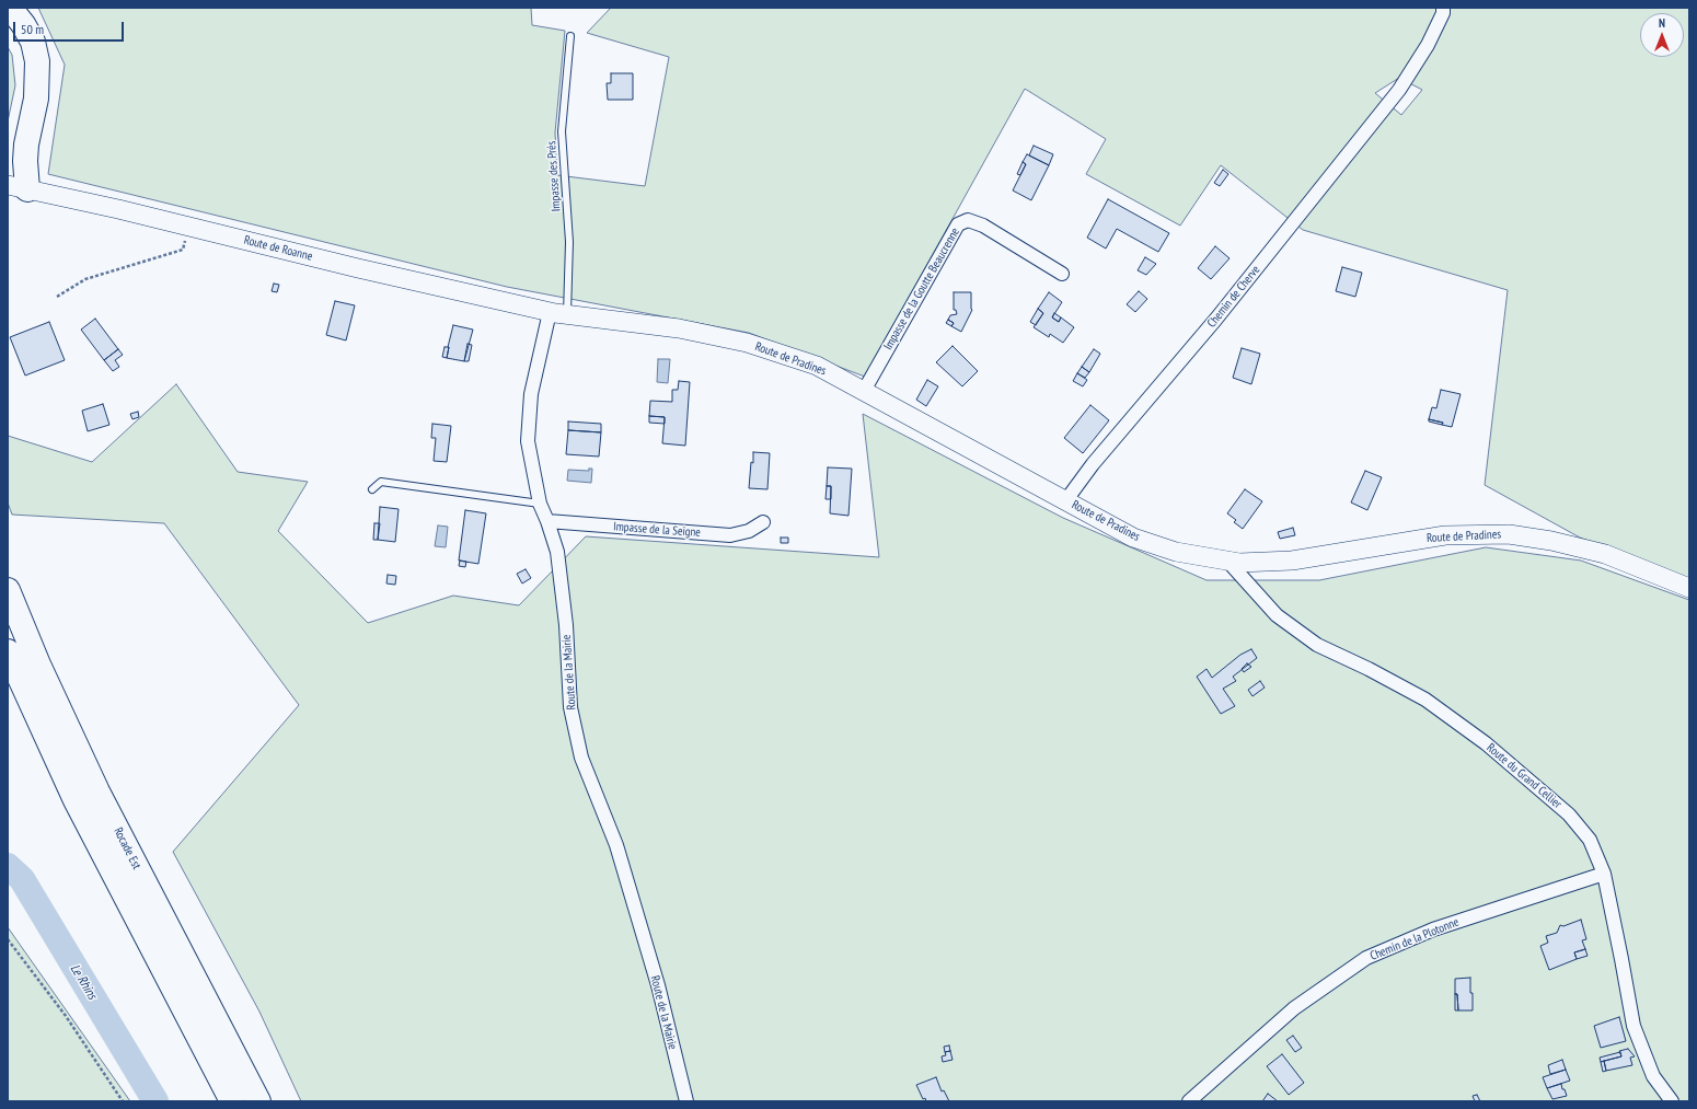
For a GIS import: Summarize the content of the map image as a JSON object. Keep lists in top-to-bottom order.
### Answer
{
  "streets": {
    "highway": ["Rocade Est"],
    "street": [
      "Route de Roanne",
      "Impasse de la Goutte Beaucrenne",
      "Chemin de Cherve",
      "Route de Pradines",
      "Impasse de la Seigne",
      "Route de la Mairie",
      "Route du Grand Cellier",
      "Chemin de la Plotonne"
    ],
    "lane": ["Impasse des Prés"]
  },
  "crossings": [
    ["Impasse des Prés", "Route de Roanne"],
    ["Impasse des Prés", "Route de Pradines"],
    ["Impasse des Prés", "Route de la Mairie"],
    ["Route de Roanne", "Route de Pradines"],
    ["Route de Roanne", "Route de la Mairie"],
    ["Impasse de la Goutte Beaucrenne", "Route de Pradines"],
    ["Chemin de Cherve", "Route de Pradines"],
    ["Route de Pradines", "Route de la Mairie"],
    ["Route de Pradines", "Route du Grand Cellier"],
    ["Impasse de la Seigne", "Route de la Mairie"],
    ["Route du Grand Cellier", "Chemin de la Plotonne"]
  ],
  "water": ["Le Rhins"],
  "scale_bar": "50 m",
  "north": "top"
}
